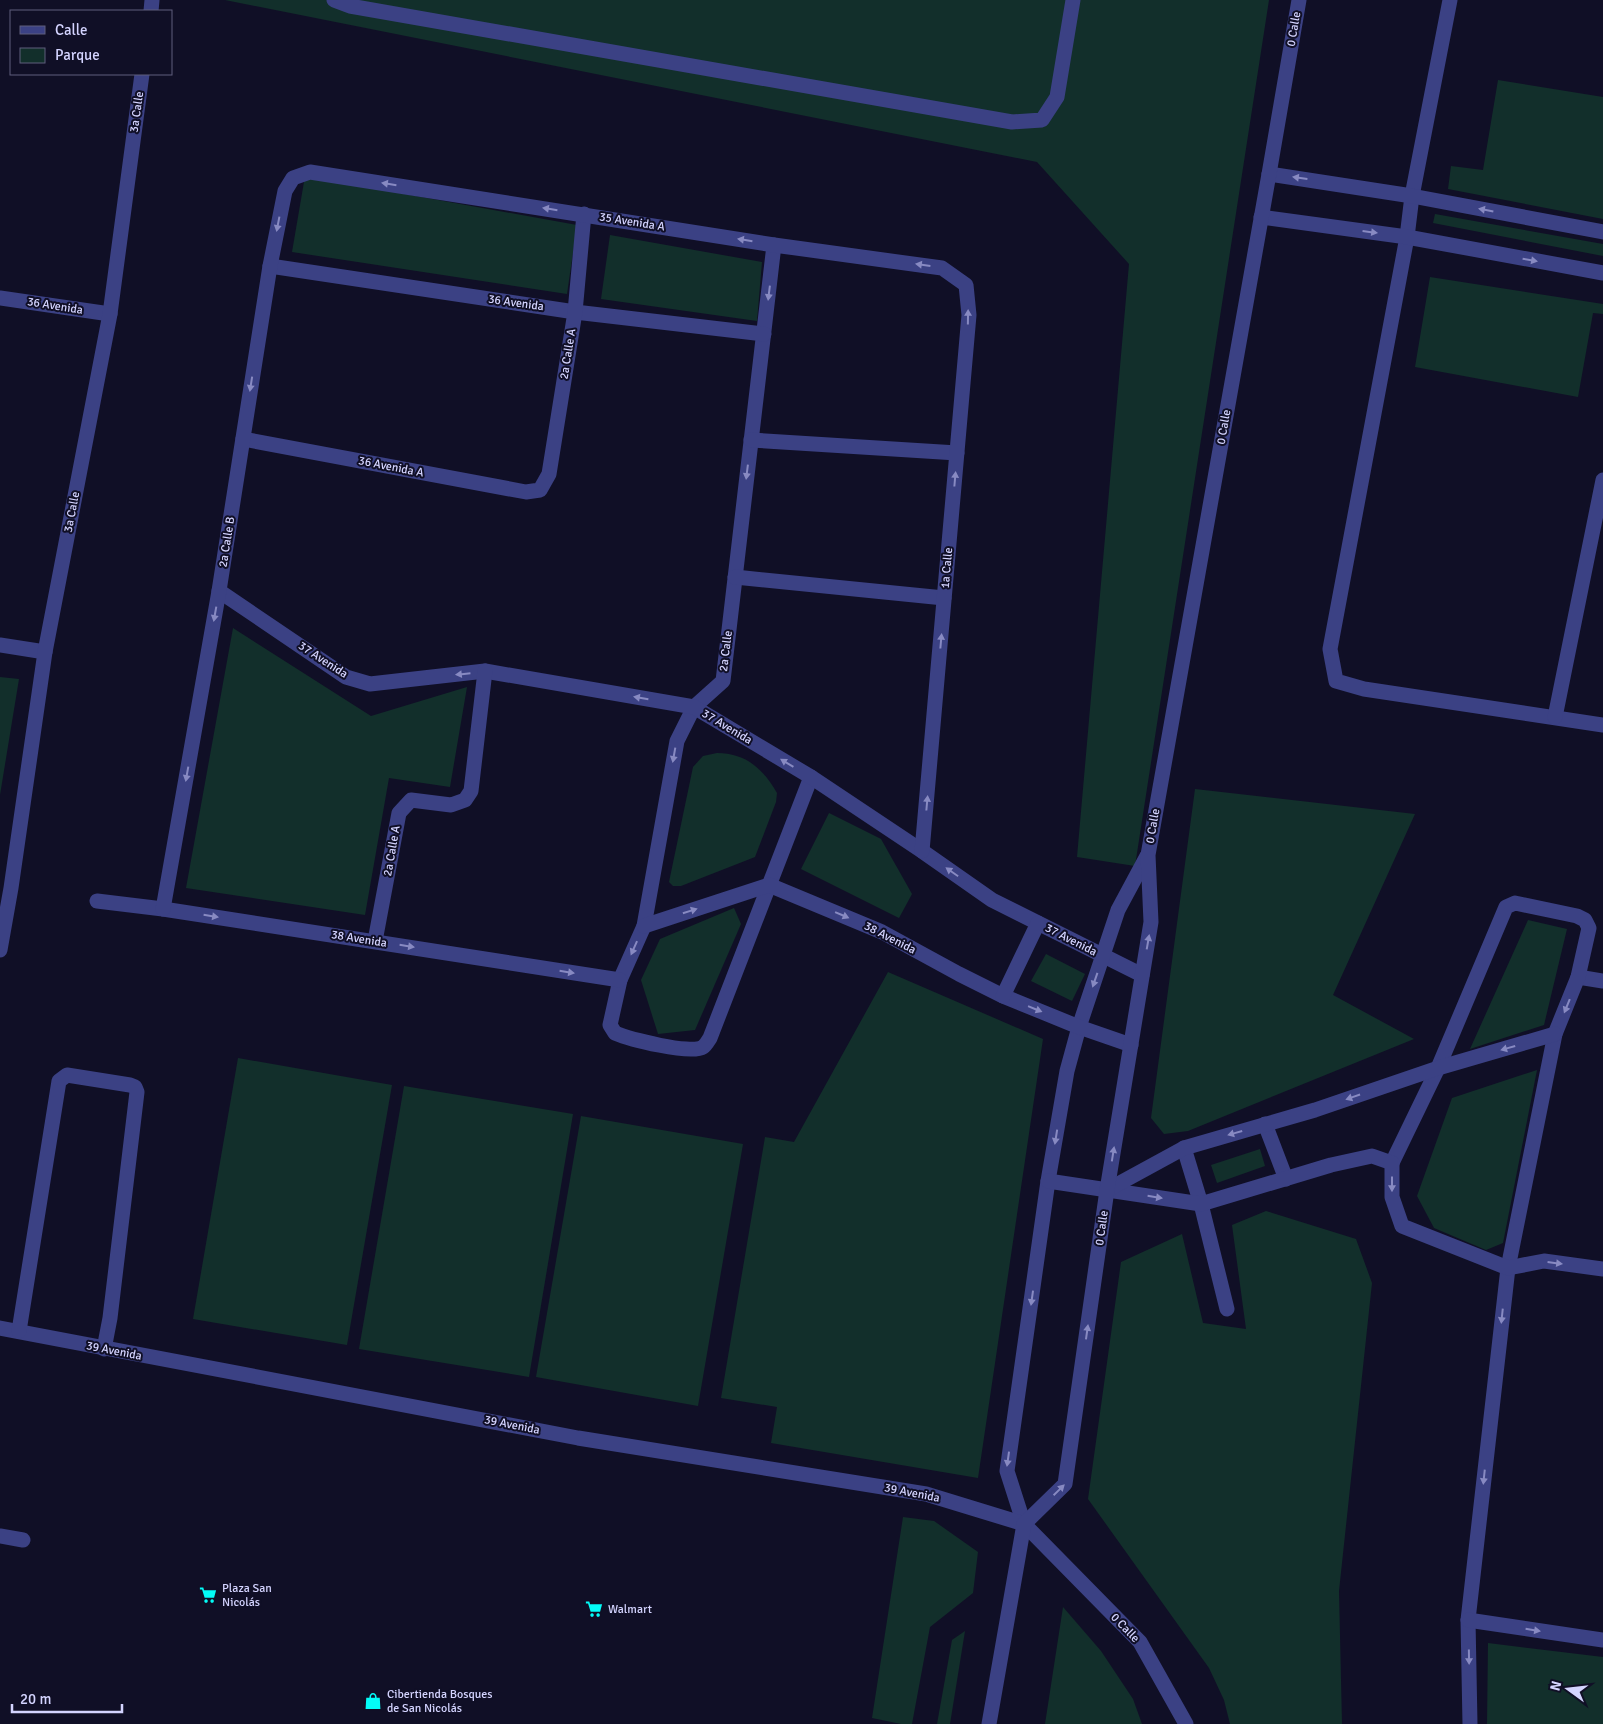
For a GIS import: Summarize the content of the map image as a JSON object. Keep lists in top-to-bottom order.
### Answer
{
  "streets": {
    "street": [
      "0 Calle",
      "3a Calle",
      "35 Avenida A",
      "36 Avenida",
      "2a Calle A",
      "36 Avenida A",
      "2a Calle B",
      "1a Calle",
      "2a Calle",
      "37 Avenida",
      "38 Avenida",
      "39 Avenida"
    ]
  },
  "crossings": [
    ["0 Calle", "37 Avenida"],
    ["0 Calle", "38 Avenida"],
    ["0 Calle", "39 Avenida"],
    ["3a Calle", "36 Avenida"],
    ["35 Avenida A", "2a Calle A"],
    ["35 Avenida A", "2a Calle B"],
    ["35 Avenida A", "1a Calle"],
    ["35 Avenida A", "2a Calle"],
    ["36 Avenida", "2a Calle A"],
    ["36 Avenida", "2a Calle B"],
    ["36 Avenida", "2a Calle"],
    ["2a Calle A", "36 Avenida A"],
    ["2a Calle A", "37 Avenida"],
    ["2a Calle A", "38 Avenida"],
    ["36 Avenida A", "2a Calle B"],
    ["2a Calle B", "37 Avenida"],
    ["2a Calle B", "38 Avenida"],
    ["1a Calle", "37 Avenida"],
    ["2a Calle", "37 Avenida"],
    ["2a Calle", "38 Avenida"]
  ],
  "one_way": [
    "35 Avenida A",
    "2a Calle B",
    "1a Calle",
    "2a Calle",
    "37 Avenida",
    "38 Avenida"
  ],
  "places": {
    "supermarket": ["Plaza San Nicolás", "Walmart"],
    "shop": ["Cibertienda Bosques de San Nicolás"]
  },
  "legend": ["Calle", "Parque"],
  "scale_bar": "20 m",
  "north": "left"
}
